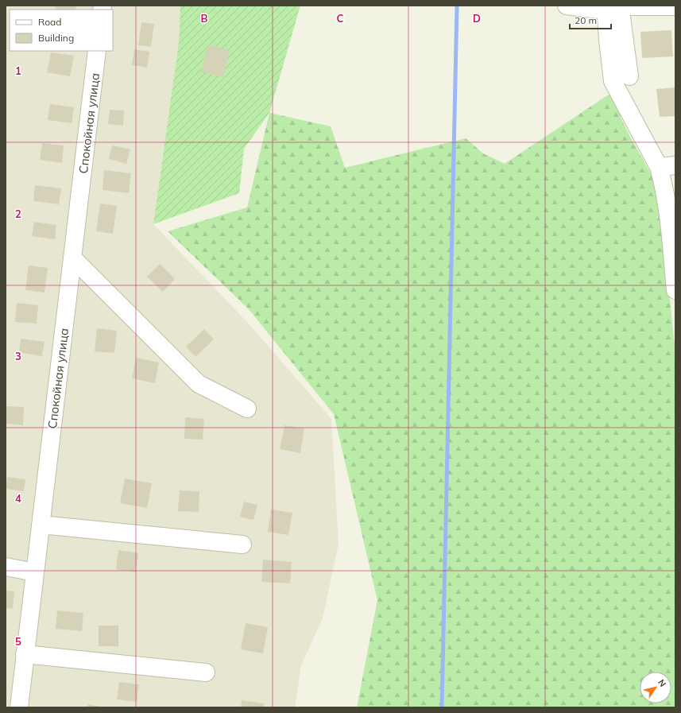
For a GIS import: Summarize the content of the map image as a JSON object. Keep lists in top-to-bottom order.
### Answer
{
  "streets": {
    "lane": ["Спокойная улица"]
  },
  "legend": ["Road", "Building"],
  "scale_bar": "20 m",
  "north": "top right",
  "grid": {
    "columns": ["B", "C", "D"],
    "rows": [
      "1",
      "2",
      "3",
      "4",
      "5"
    ]
  }
}
